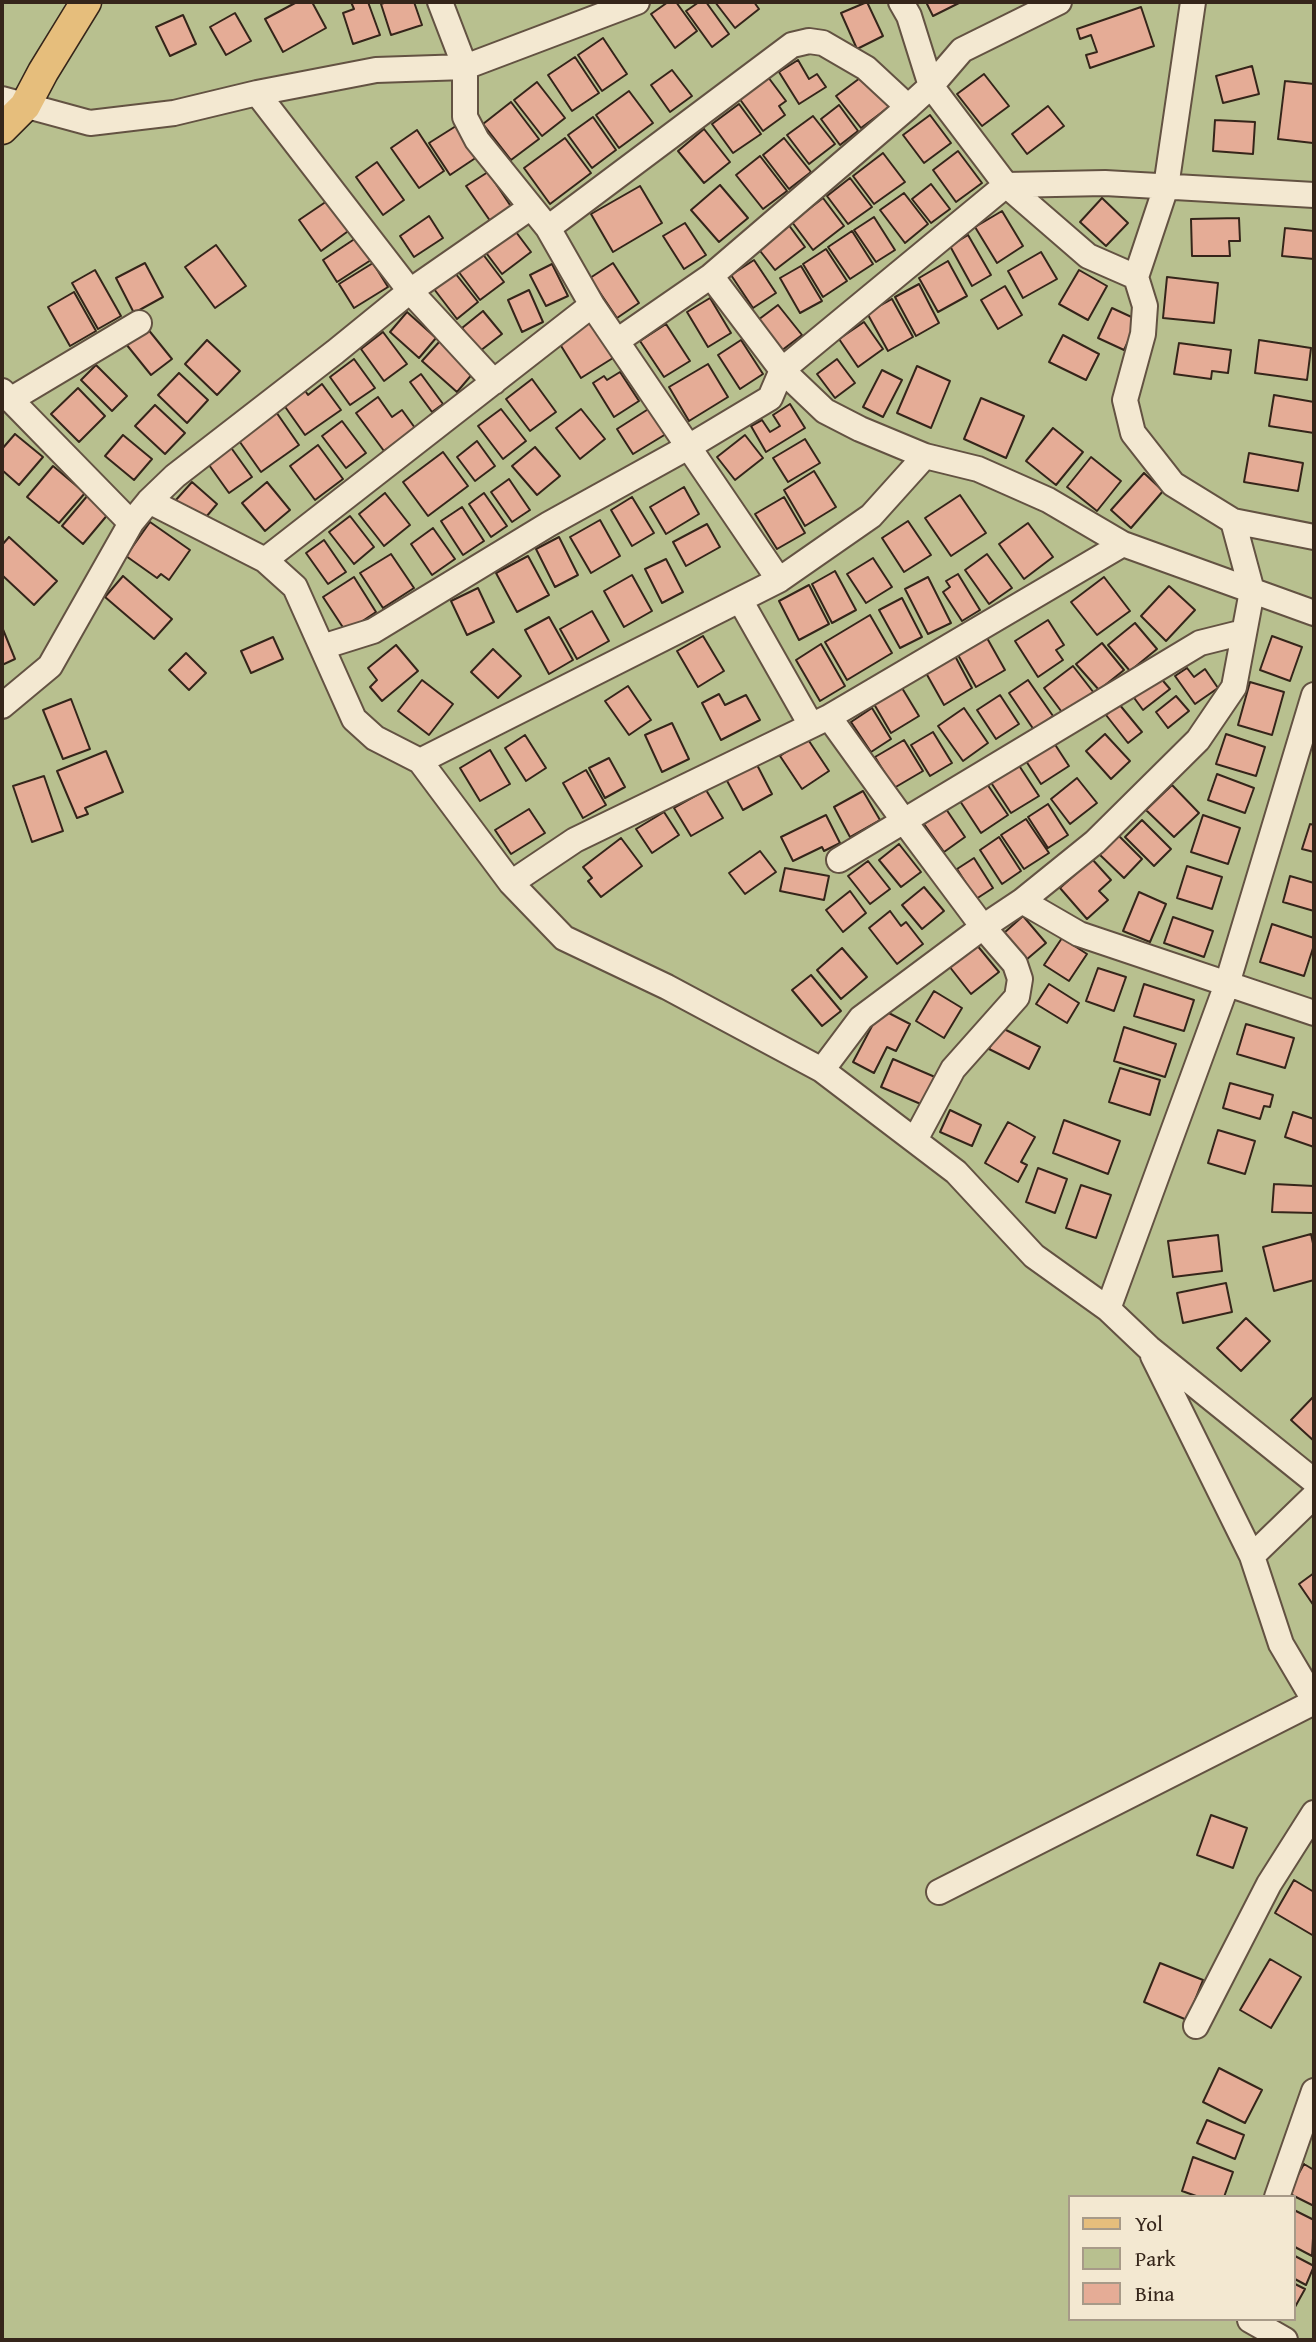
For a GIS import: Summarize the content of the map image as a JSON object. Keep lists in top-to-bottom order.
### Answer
{
  "legend": ["Yol", "Park", "Bina"]
}
